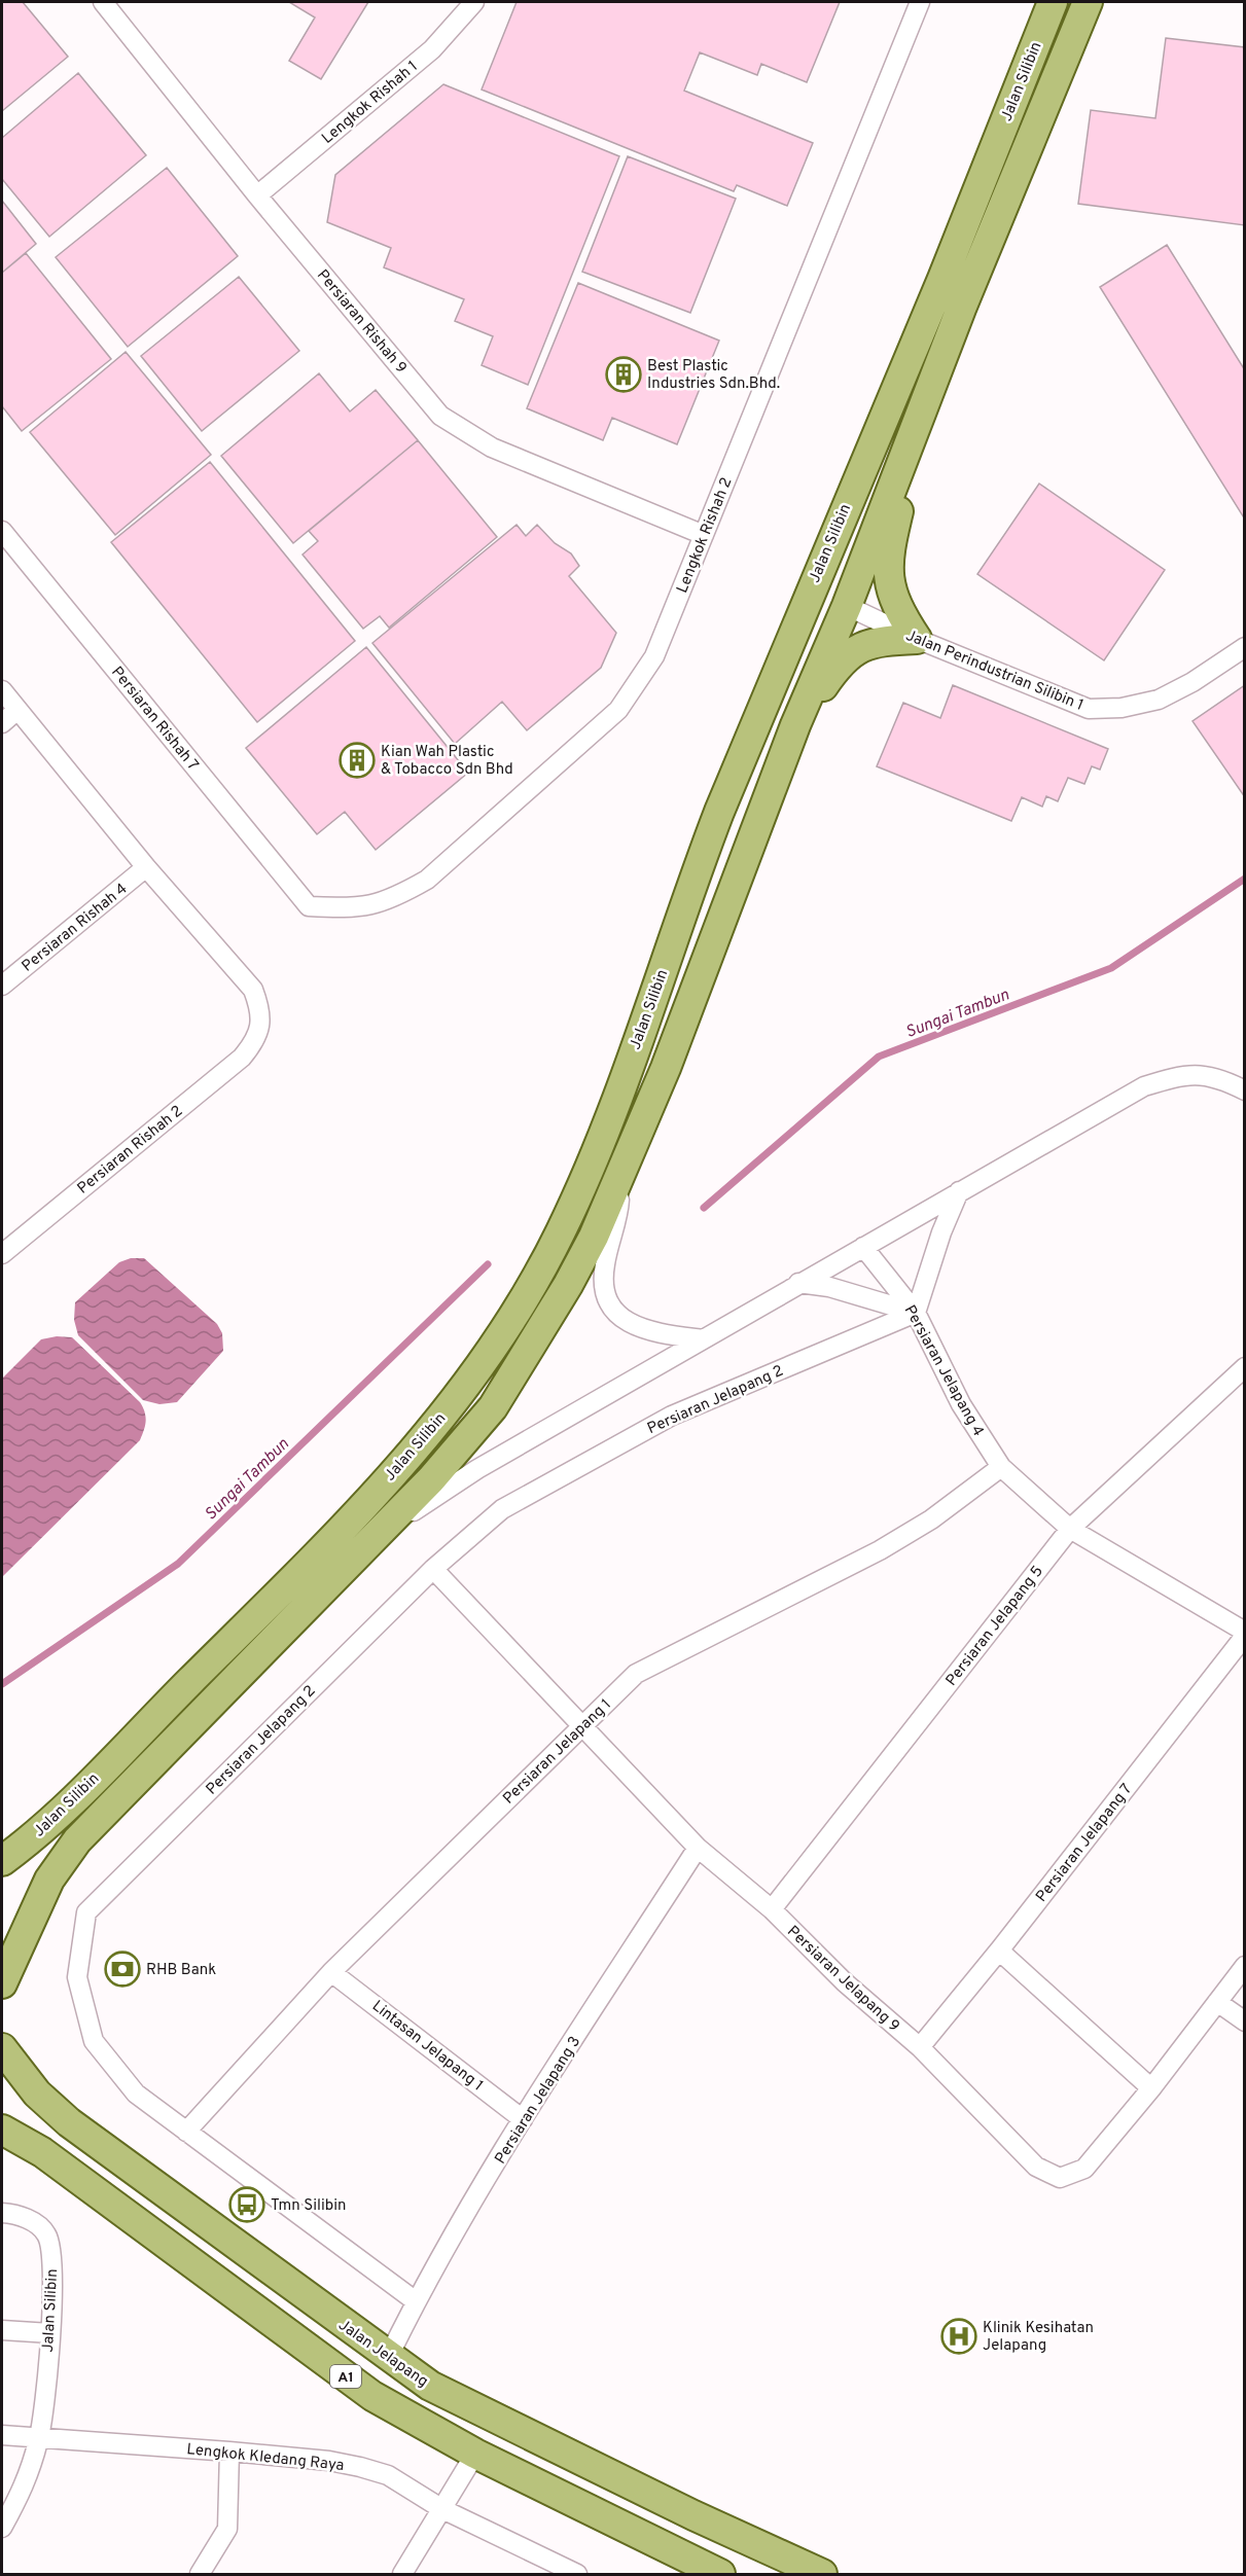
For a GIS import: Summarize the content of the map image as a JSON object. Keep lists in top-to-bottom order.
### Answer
{
  "streets": {
    "main road": ["Jalan Silibin", "Jalan Jelapang", "A1"],
    "street": [
      "Lengkok Rishah 1",
      "Persiaran Rishah 9",
      "Lengkok Rishah 2",
      "Jalan Perindustrian Silibin 1",
      "Persiaran Rishah 7",
      "Persiaran Rishah 4",
      "Persiaran Rishah 2",
      "Persiaran Jelapang 4",
      "Persiaran Jelapang 2",
      "Persiaran Jelapang 5",
      "Persiaran Jelapang 1",
      "Persiaran Jelapang 7",
      "Persiaran Jelapang 9",
      "Lintasan Jelapang 1",
      "Persiaran Jelapang 3",
      "Lengkok Kledang Raya"
    ]
  },
  "crossings": [
    ["Jalan Silibin", "Jalan Perindustrian Silibin 1"],
    ["Jalan Silibin", "Persiaran Jelapang 4"],
    ["Jalan Silibin", "Lengkok Kledang Raya"],
    ["Lengkok Rishah 1", "Persiaran Rishah 9"],
    ["Persiaran Rishah 9", "Lengkok Rishah 2"],
    ["Lengkok Rishah 2", "Persiaran Rishah 7"],
    ["Persiaran Rishah 4", "Persiaran Rishah 2"],
    ["Persiaran Jelapang 4", "Persiaran Jelapang 2"],
    ["Persiaran Jelapang 4", "Persiaran Jelapang 5"],
    ["Persiaran Jelapang 4", "Persiaran Jelapang 1"],
    ["Persiaran Jelapang 4", "Persiaran Jelapang 7"],
    ["Persiaran Jelapang 2", "Persiaran Jelapang 1"],
    ["Persiaran Jelapang 2", "Persiaran Jelapang 9"],
    ["Persiaran Jelapang 2", "Persiaran Jelapang 3"],
    ["Persiaran Jelapang 5", "Persiaran Jelapang 9"],
    ["Persiaran Jelapang 1", "Persiaran Jelapang 9"],
    ["Persiaran Jelapang 1", "Lintasan Jelapang 1"],
    ["Persiaran Jelapang 7", "Persiaran Jelapang 9"],
    ["Persiaran Jelapang 9", "Persiaran Jelapang 3"],
    ["Lintasan Jelapang 1", "Persiaran Jelapang 3"],
    ["Persiaran Jelapang 3", "Jalan Jelapang"]
  ],
  "water": ["Sungai Tambun"],
  "places": {
    "building": ["Best Plastic Industries Sdn.Bhd.", "Kian Wah Plastic & Tobacco Sdn Bhd"],
    "bank": ["RHB Bank"],
    "bus stop": ["Tmn Silibin"],
    "hospital": ["Klinik Kesihatan Jelapang"]
  }
}
